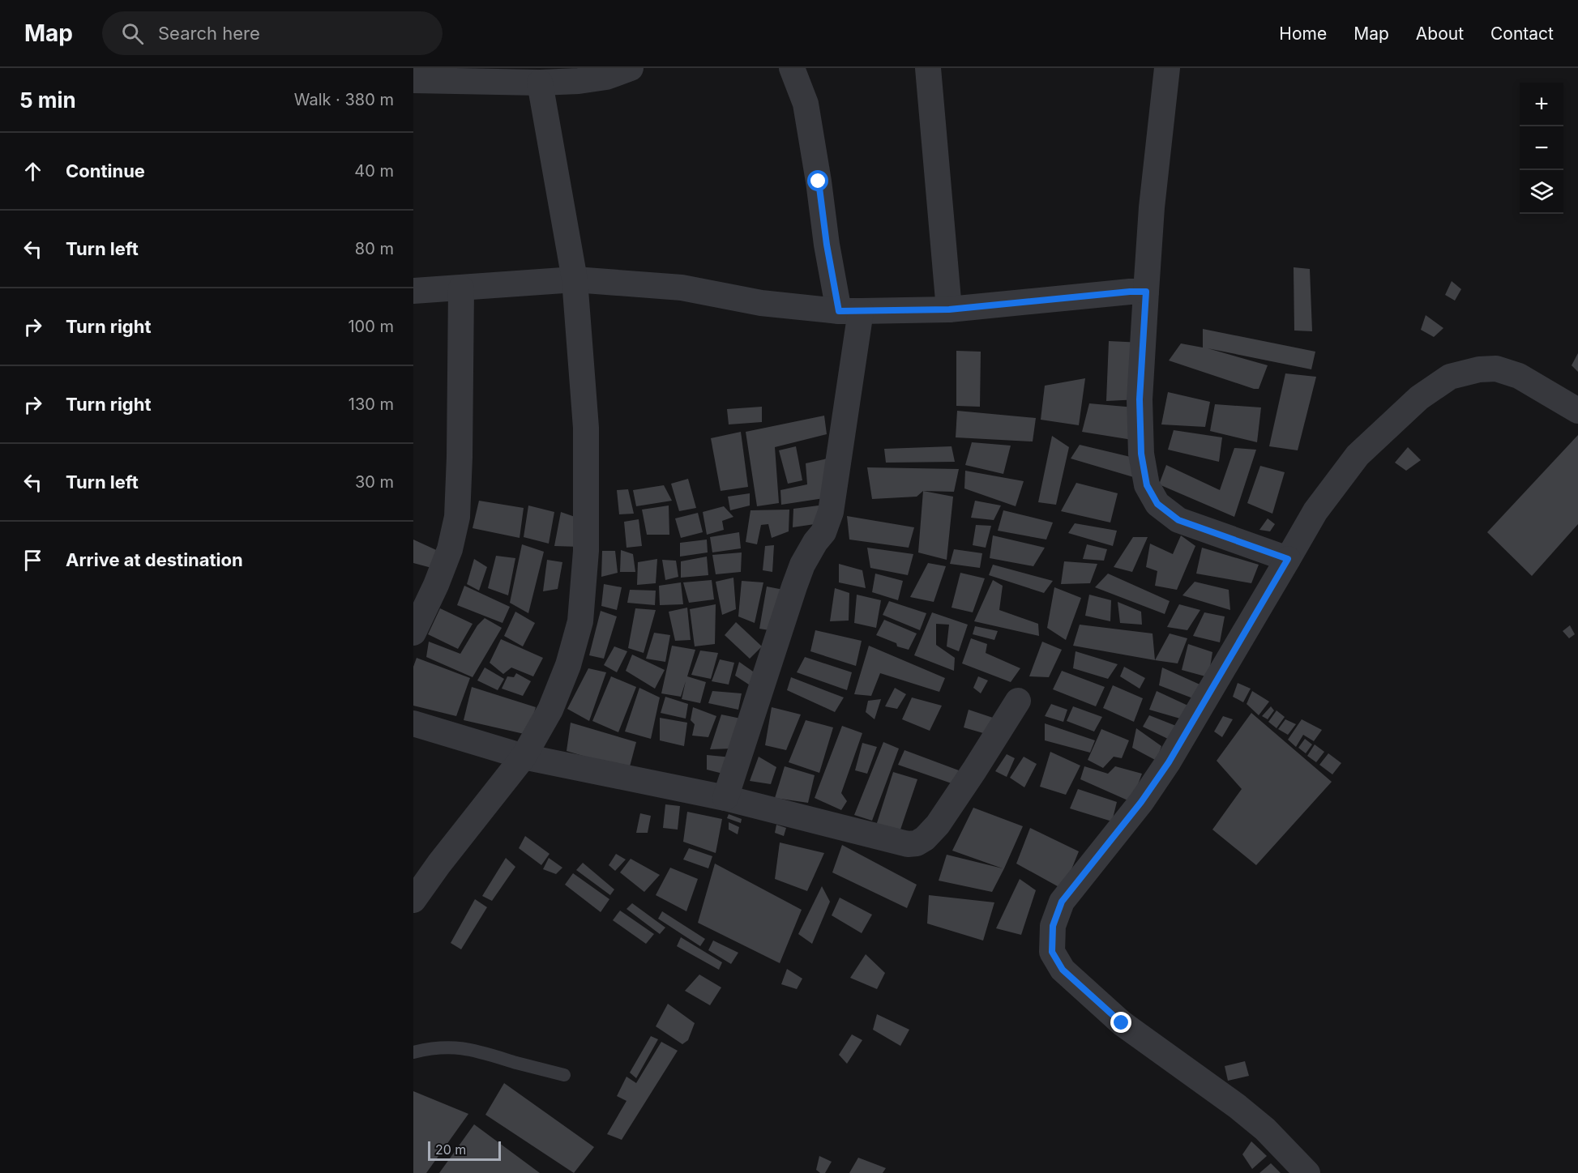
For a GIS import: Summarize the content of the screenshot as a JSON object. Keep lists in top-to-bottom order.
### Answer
{
  "scale_bar": "20 m",
  "page": {
    "header": "Map",
    "search": "Search here",
    "nav": [
      "Home",
      "Map",
      "About",
      "Contact"
    ],
    "heading": ["5 min", "Walk · 380 m"],
    "map_buttons": ["+", "−"],
    "list": [
      ["Continue", "40 m"],
      ["Turn left", "80 m"],
      ["Turn right", "100 m"],
      ["Turn right", "130 m"],
      ["Turn left", "30 m"],
      "Arrive at destination"
    ],
    "scale": "20 m"
  }
}
